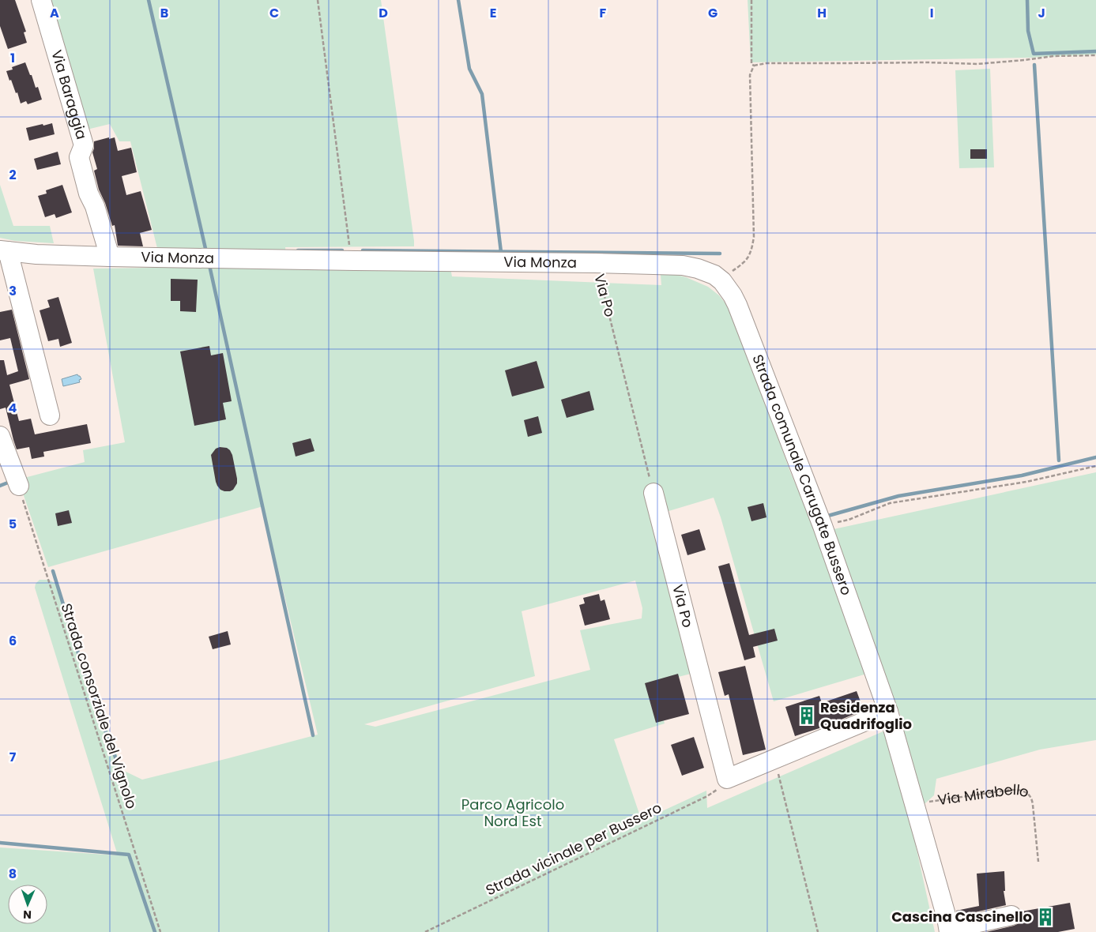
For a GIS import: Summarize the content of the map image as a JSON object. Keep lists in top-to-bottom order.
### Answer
{
  "streets": {
    "street": [
      "Via Baraggia",
      "Via Monza",
      "Via Po",
      "Strada comunale Carugate Bussero",
      "Via Mirabello"
    ],
    "path": ["Strada consorziale del Vignolo", "Strada vicinale per Bussero"]
  },
  "crossings": [
    ["Via Baraggia", "Via Monza"],
    ["Via Monza", "Via Po"],
    ["Via Monza", "Strada comunale Carugate Bussero"],
    ["Via Po", "Strada vicinale per Bussero"],
    ["Strada comunale Carugate Bussero", "Via Mirabello"]
  ],
  "parks": ["Parco Agricolo Nord Est"],
  "places": {
    "building": ["Residenza Quadrifoglio", "Cascina Cascinello"]
  },
  "north": "bottom",
  "grid": {
    "columns": [
      "A",
      "B",
      "C",
      "D",
      "E",
      "F",
      "G",
      "H",
      "I",
      "J"
    ],
    "rows": [
      "1",
      "2",
      "3",
      "4",
      "5",
      "6",
      "7",
      "8"
    ]
  }
}
